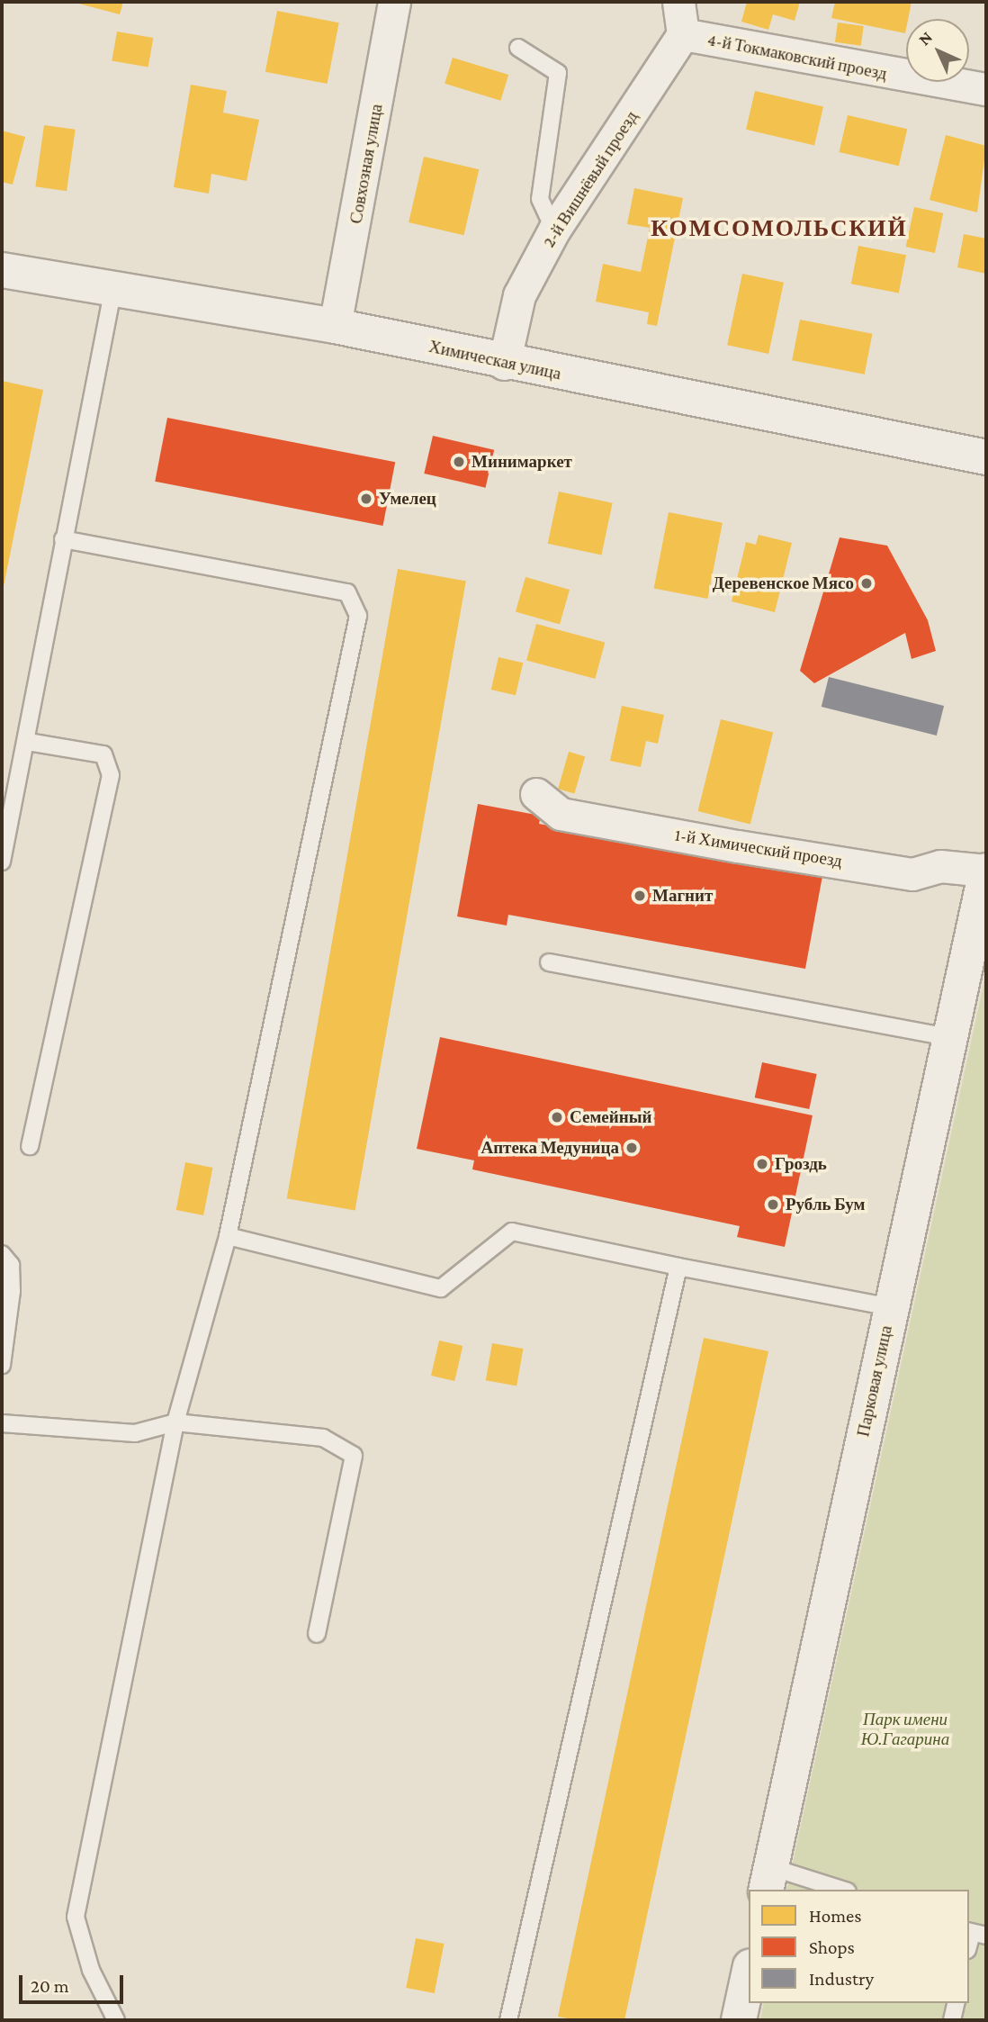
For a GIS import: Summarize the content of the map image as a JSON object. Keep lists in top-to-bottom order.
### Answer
{
  "streets": {
    "street": [
      "4-й Токмаковский проезд",
      "Совхозная улица",
      "2-й Вишнёвый проезд",
      "Химическая улица",
      "1-й Химический проезд",
      "Парковая улица"
    ]
  },
  "crossings": [
    ["4-й Токмаковский проезд", "2-й Вишнёвый проезд"],
    ["Совхозная улица", "Химическая улица"],
    ["2-й Вишнёвый проезд", "Химическая улица"],
    ["1-й Химический проезд", "Парковая улица"]
  ],
  "districts": ["КОМСОМОЛЬСКИЙ"],
  "parks": ["Парк имени Ю.Гагарина"],
  "places": [
    "Минимаркет",
    "Умелец",
    "Деревенское Мясо",
    "Магнит",
    "Семейный",
    "Аптека Медуница",
    "Гроздь",
    "Рубль Бум"
  ],
  "legend": ["Homes", "Shops", "Industry"],
  "scale_bar": "20 m",
  "north": "top left"
}
